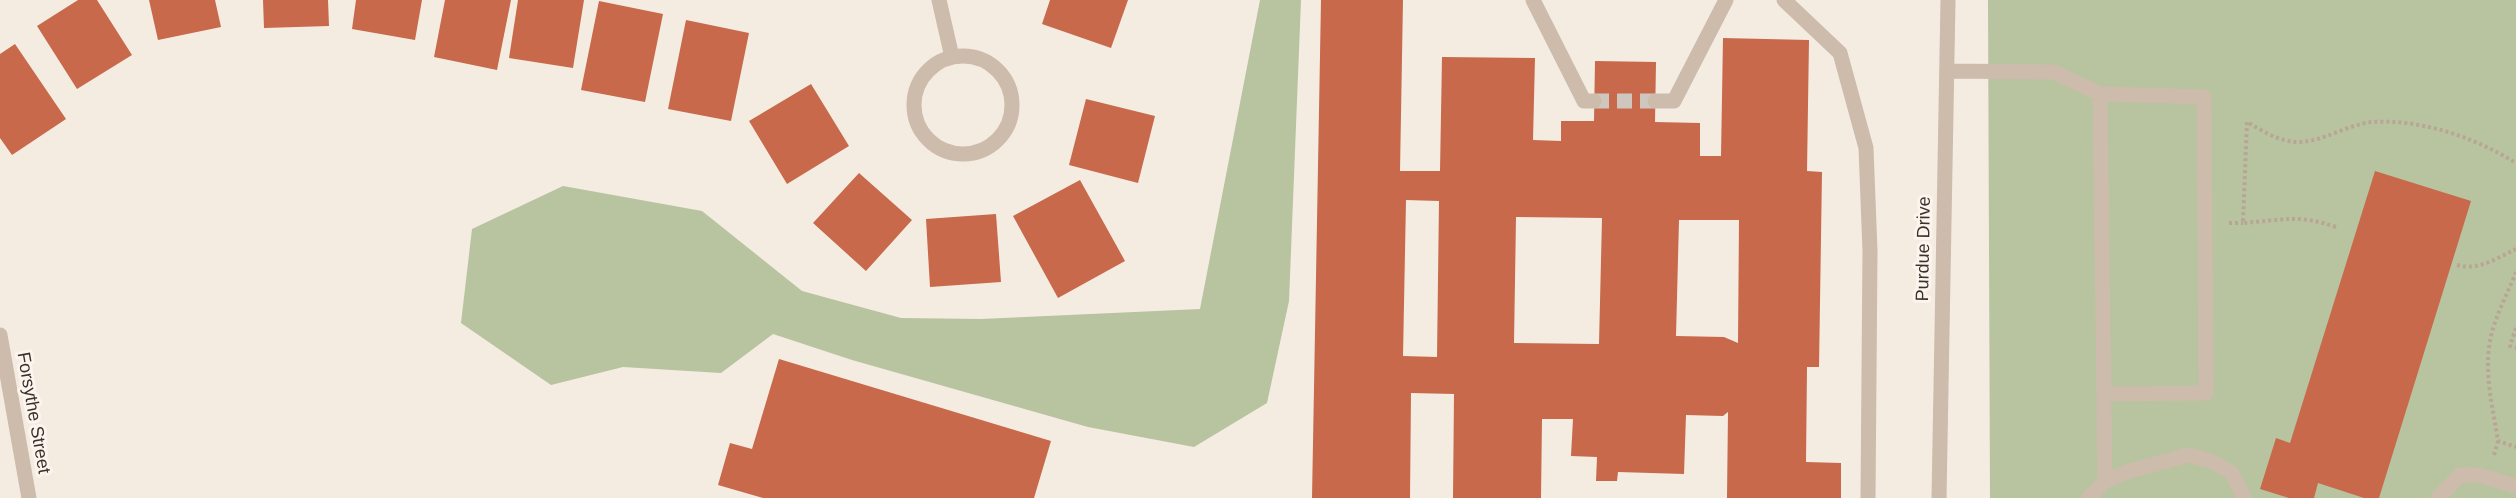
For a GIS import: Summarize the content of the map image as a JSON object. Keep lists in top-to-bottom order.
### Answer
{
  "streets": {
    "street": ["Purdue Drive", "Forsythe Street"]
  }
}
